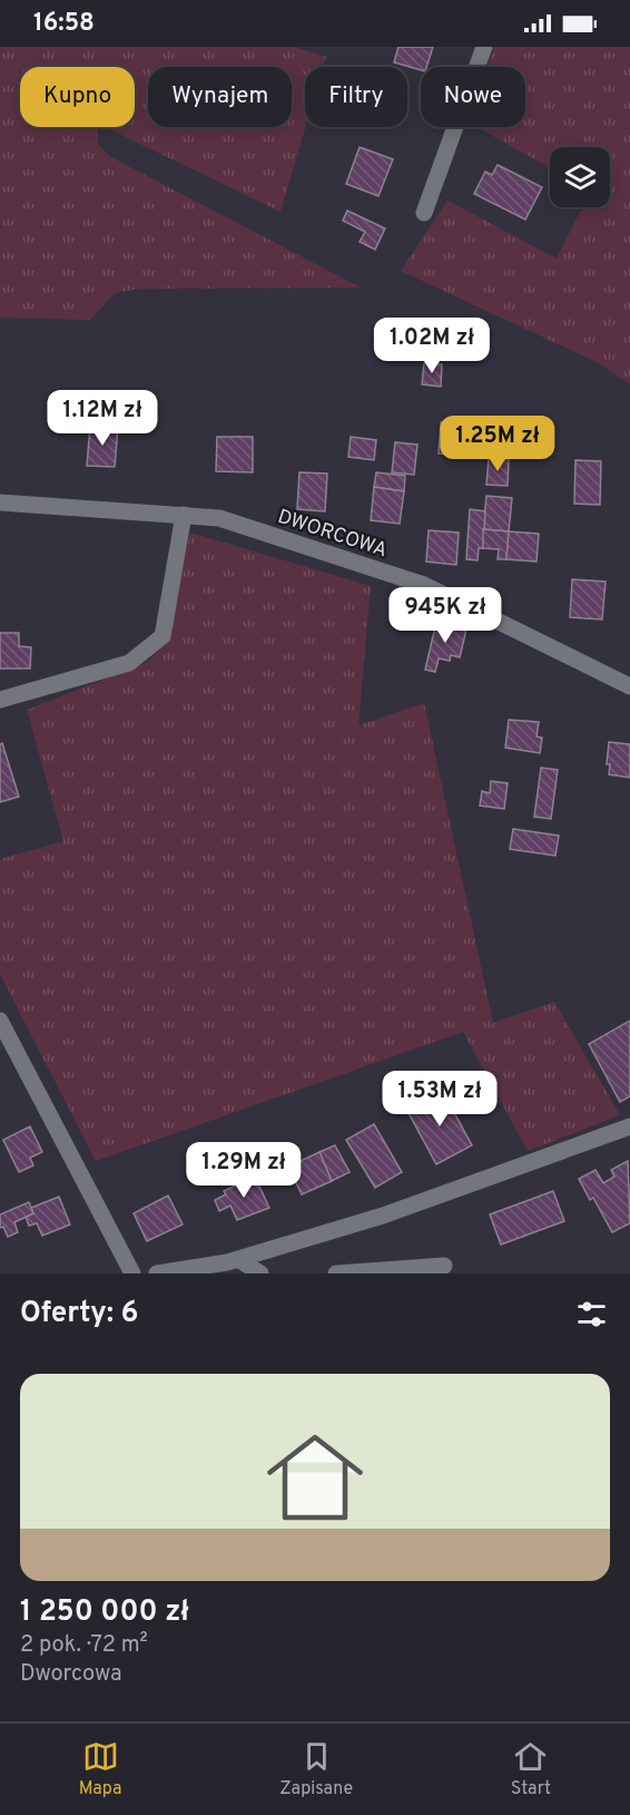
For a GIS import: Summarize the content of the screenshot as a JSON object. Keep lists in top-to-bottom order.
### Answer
{
  "streets": {
    "street": ["DWORCOWA"]
  },
  "page": {
    "status": "16:58",
    "chip": [
      "Kupno",
      "Wynajem",
      "Filtry",
      "Nowe"
    ],
    "price": [
      "1.02M zł",
      "1.12M zł",
      "1.25M zł",
      "945K zł",
      "1.53M zł",
      "1.29M zł"
    ],
    "heading": "Oferty: 6",
    "list": [
      {
        "name": "1 250 000 zł",
        "note": "2 pok. · 72 m² · Dworcowa"
      }
    ],
    "tabs": ["Mapa", "Zapisane", "Start"]
  }
}
